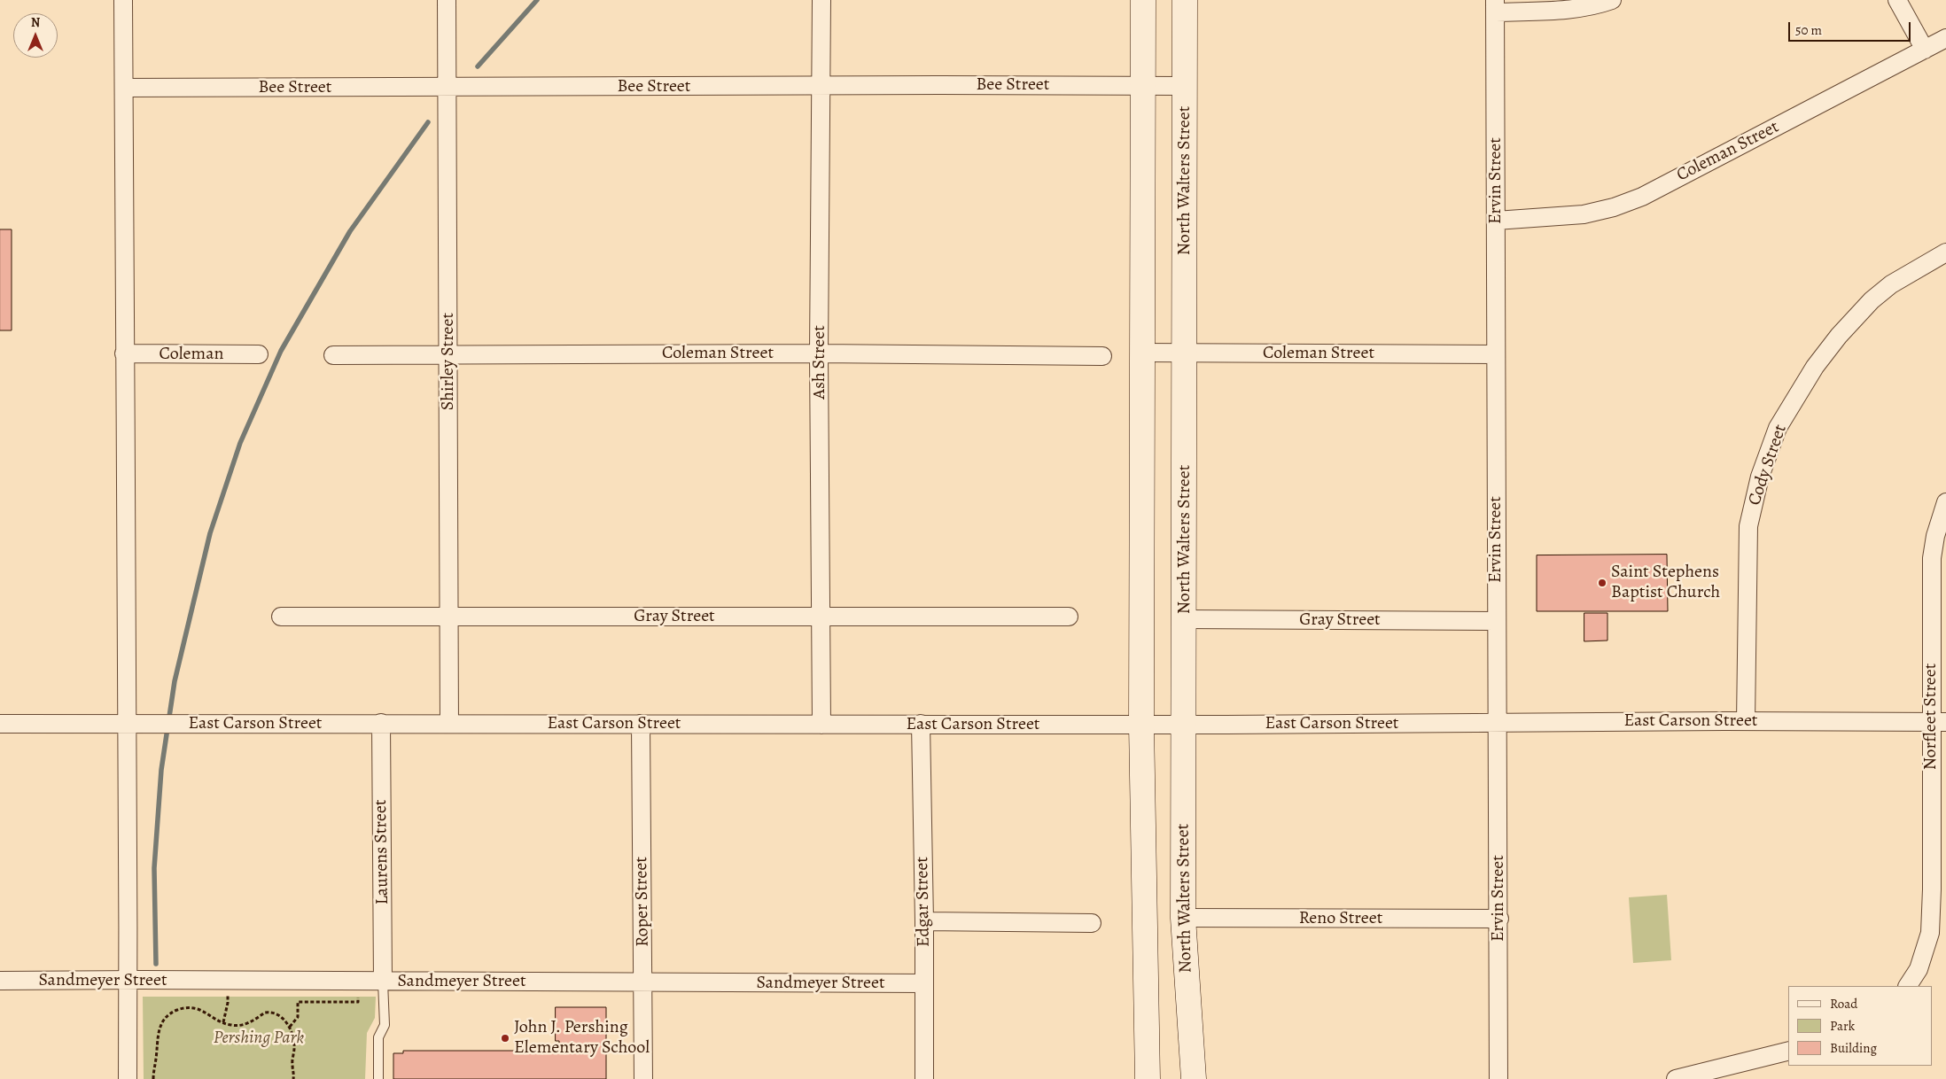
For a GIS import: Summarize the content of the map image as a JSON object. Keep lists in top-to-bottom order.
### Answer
{
  "streets": {
    "main road": ["North Walters Street"],
    "street": [
      "Bee Street",
      "Coleman Street",
      "Ervin Street",
      "Coleman",
      "Shirley Street",
      "Ash Street",
      "Cody Street",
      "Gray Street",
      "Norfleet Street",
      "East Carson Street",
      "Laurens Street",
      "Roper Street",
      "Edgar Street",
      "Reno Street",
      "Sandmeyer Street"
    ]
  },
  "crossings": [
    ["Bee Street", "North Walters Street"],
    ["Bee Street", "Shirley Street"],
    ["Bee Street", "Ash Street"],
    ["Coleman Street", "North Walters Street"],
    ["Coleman Street", "Ervin Street"],
    ["Coleman Street", "Shirley Street"],
    ["Coleman Street", "Ash Street"],
    ["North Walters Street", "Gray Street"],
    ["North Walters Street", "East Carson Street"],
    ["North Walters Street", "Reno Street"],
    ["Ervin Street", "Gray Street"],
    ["Ervin Street", "East Carson Street"],
    ["Ervin Street", "Reno Street"],
    ["Shirley Street", "Gray Street"],
    ["Shirley Street", "East Carson Street"],
    ["Ash Street", "Gray Street"],
    ["Ash Street", "East Carson Street"],
    ["Cody Street", "East Carson Street"],
    ["Norfleet Street", "East Carson Street"],
    ["East Carson Street", "Laurens Street"],
    ["East Carson Street", "Roper Street"],
    ["East Carson Street", "Edgar Street"],
    ["Laurens Street", "Sandmeyer Street"],
    ["Roper Street", "Sandmeyer Street"],
    ["Edgar Street", "Sandmeyer Street"]
  ],
  "parks": ["Pershing Park"],
  "places": ["Saint Stephens Baptist Church", "John J. Pershing Elementary School"],
  "legend": ["Road", "Park", "Building"],
  "scale_bar": "50 m",
  "north": "top"
}
